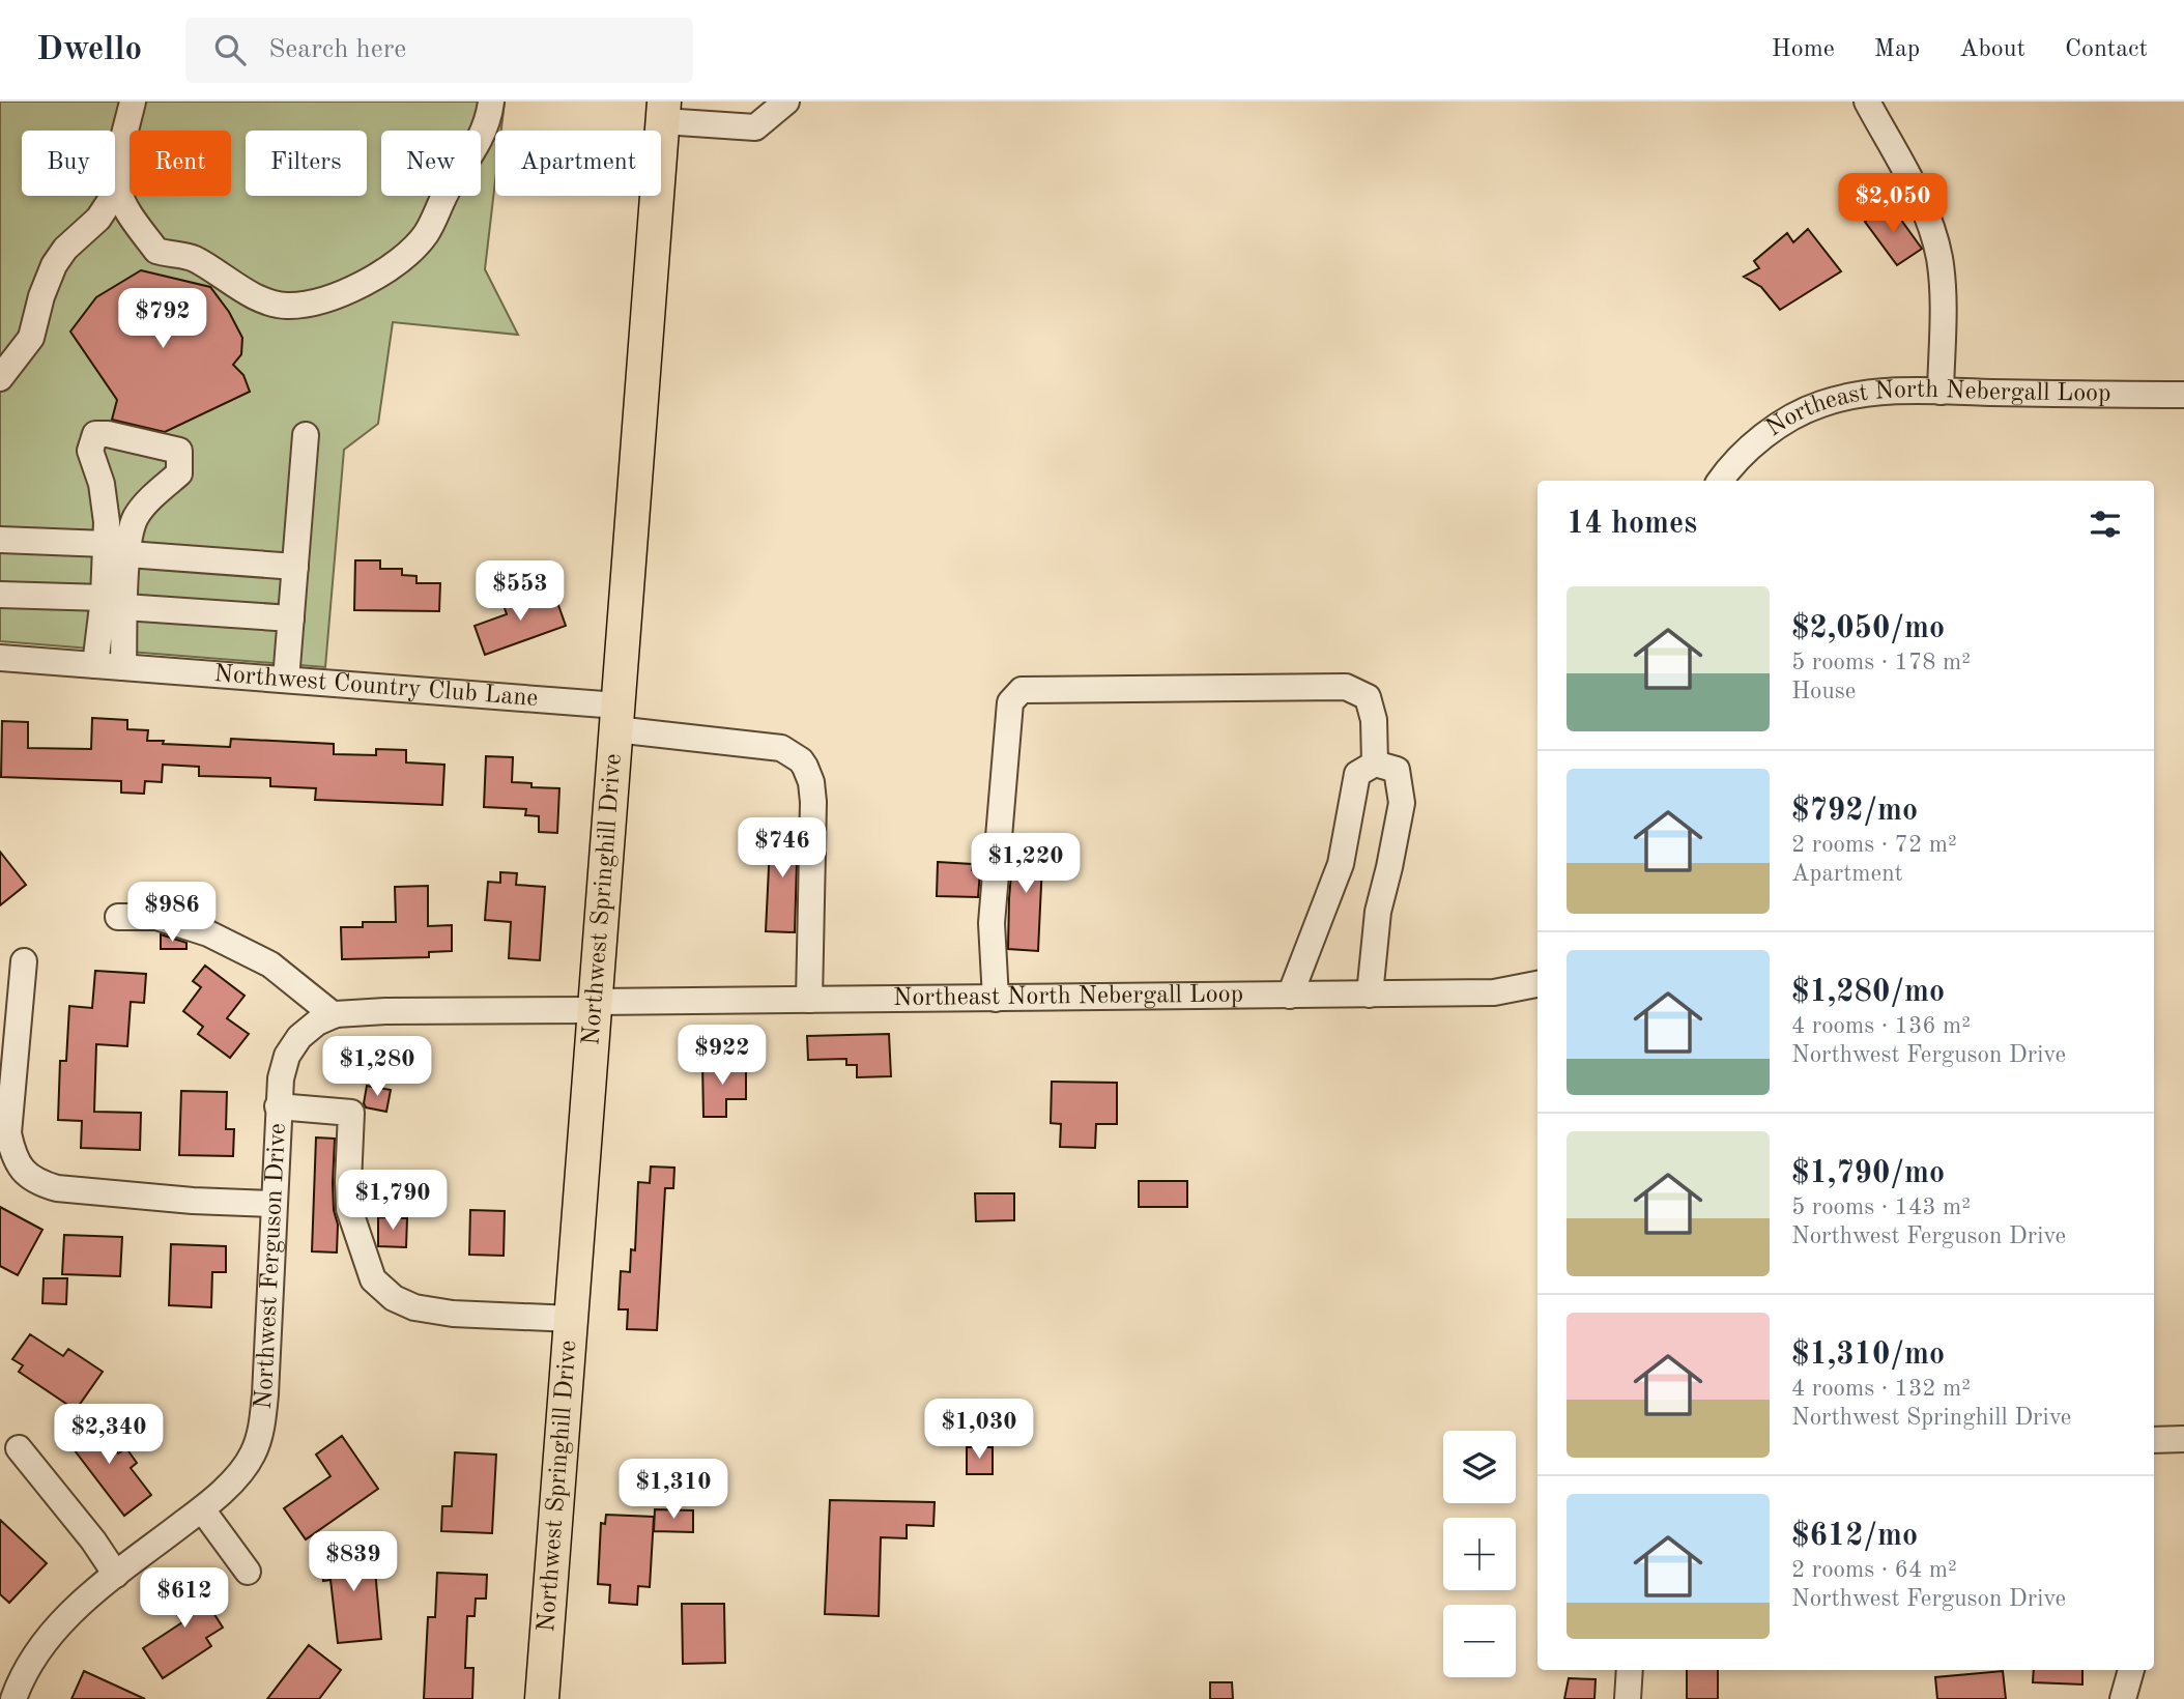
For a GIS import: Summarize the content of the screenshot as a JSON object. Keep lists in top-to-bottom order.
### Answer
{
  "streets": {
    "main road": ["Northwest Springhill Drive"],
    "street": ["Northeast North Nebergall Loop", "Northwest Country Club Lane", "Northwest Ferguson Drive"]
  },
  "crossings": [
    ["Northeast North Nebergall Loop", "Northwest Country Club Lane"],
    ["Northeast North Nebergall Loop", "Northwest Springhill Drive"],
    ["Northeast North Nebergall Loop", "Northwest Ferguson Drive"],
    ["Northwest Country Club Lane", "Northwest Springhill Drive"],
    ["Northwest Springhill Drive", "Northwest Ferguson Drive"]
  ],
  "page": {
    "header": "Dwello",
    "search": "Search here",
    "nav": [
      "Home",
      "Map",
      "About",
      "Contact"
    ],
    "chip": [
      "Buy",
      "Rent",
      "Filters",
      "New",
      "Apartment"
    ],
    "price": [
      "$2,050",
      "$792",
      "$553",
      "$746",
      "$1,220",
      "$986",
      "$922",
      "$1,280",
      "$1,790",
      "$1,030",
      "$2,340",
      "$1,310",
      "$839",
      "$612"
    ],
    "heading": "14 homes",
    "list": [
      {
        "name": "$2,050/mo",
        "note": "5 rooms · 178 m² · House"
      },
      {
        "name": "$792/mo",
        "note": "2 rooms · 72 m² · Apartment"
      },
      {
        "name": "$1,280/mo",
        "note": "4 rooms · 136 m² · Northwest Ferguson Drive"
      },
      {
        "name": "$1,790/mo",
        "note": "5 rooms · 143 m² · Northwest Ferguson Drive"
      },
      {
        "name": "$1,310/mo",
        "note": "4 rooms · 132 m² · Northwest Springhill Drive"
      },
      {
        "name": "$612/mo",
        "note": "2 rooms · 64 m² · Northwest Ferguson Drive"
      }
    ],
    "map_buttons": ["+", "−"]
  }
}
